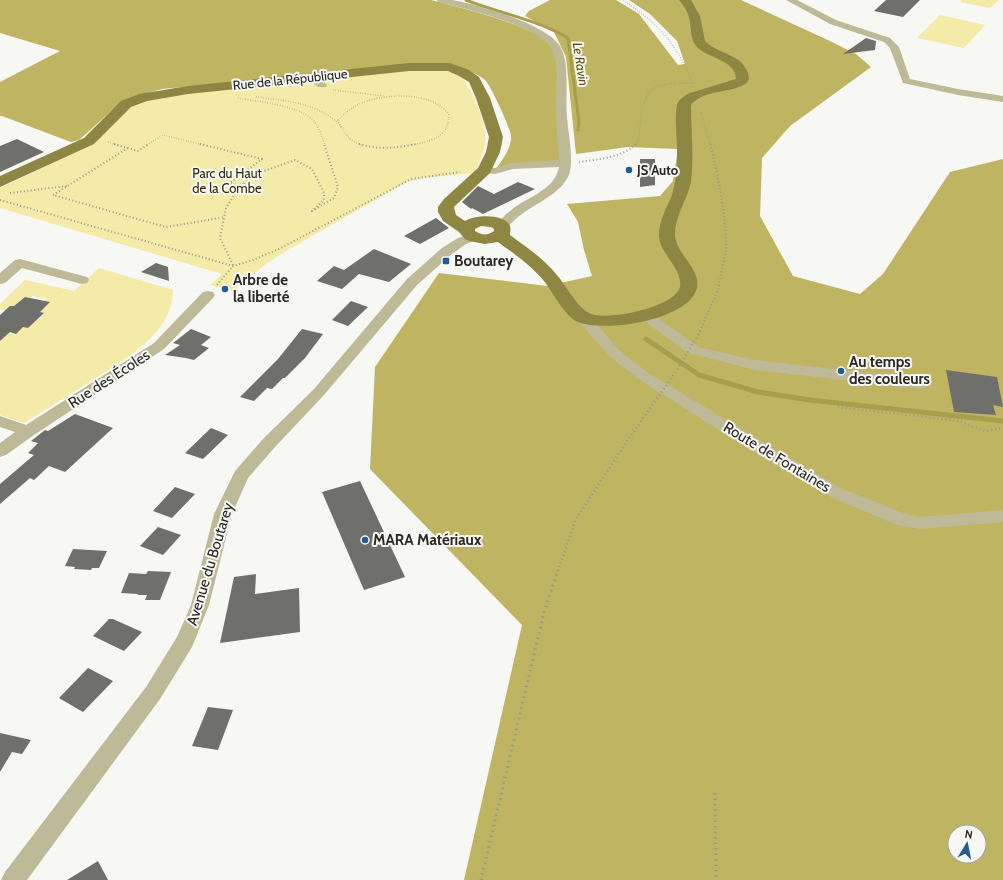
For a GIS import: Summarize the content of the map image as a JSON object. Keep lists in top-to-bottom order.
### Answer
{
  "streets": {
    "main road": ["Rue de la République"],
    "street": ["Rue des Écoles", "Route de Fontaines", "Avenue du Boutarey"]
  },
  "crossings": [
    ["Rue de la République", "Avenue du Boutarey"]
  ],
  "water": ["Le Ravin"],
  "parks": ["Parc du Haut de la Combe"],
  "places": {
    "other": [
      "JS Auto",
      "Arbre de la liberté",
      "Au temps des couleurs",
      "MARA Matériaux"
    ],
    "transit": ["Boutarey"]
  },
  "north": "top"
}
